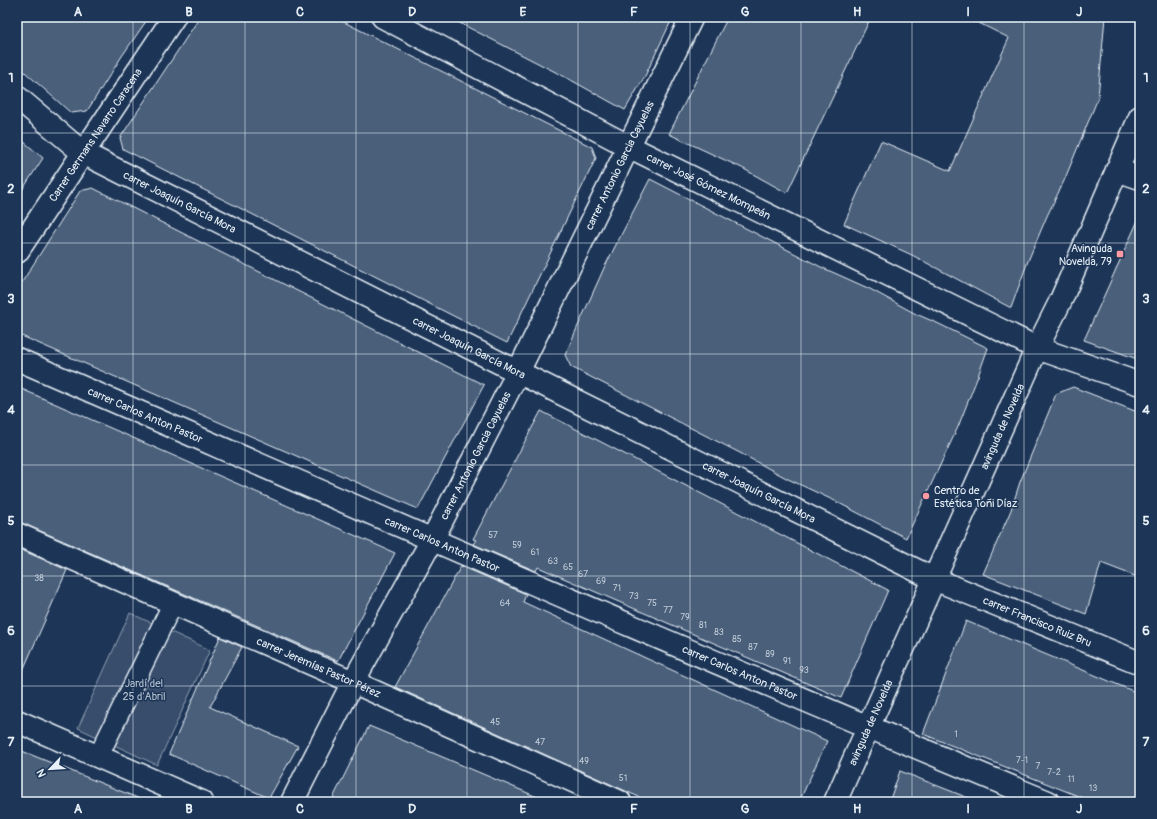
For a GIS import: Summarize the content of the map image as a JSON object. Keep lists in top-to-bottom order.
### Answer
{
  "streets": {
    "street": [
      "Carrer Germans Navarro Caracena",
      "carrer Antonio Garcia Cayuelas",
      "carrer José Gómez Mompeán",
      "carrer Joaquín García Mora",
      "carrer Carlos Anton Pastor",
      "avinguda de Novelda",
      "carrer Francisco Ruiz Bru",
      "carrer Jeremías Pastor Pérez"
    ]
  },
  "crossings": [
    ["Carrer Germans Navarro Caracena", "carrer Joaquín García Mora"],
    ["carrer Antonio Garcia Cayuelas", "carrer José Gómez Mompeán"],
    ["carrer Antonio Garcia Cayuelas", "carrer Joaquín García Mora"],
    ["carrer Antonio Garcia Cayuelas", "carrer Carlos Anton Pastor"],
    ["carrer Antonio Garcia Cayuelas", "carrer Jeremías Pastor Pérez"],
    ["carrer José Gómez Mompeán", "avinguda de Novelda"],
    ["carrer Joaquín García Mora", "avinguda de Novelda"],
    ["carrer Joaquín García Mora", "carrer Francisco Ruiz Bru"],
    ["carrer Carlos Anton Pastor", "avinguda de Novelda"],
    ["avinguda de Novelda", "carrer Francisco Ruiz Bru"]
  ],
  "parks": ["Jardí del 25 d'Abril"],
  "places": {
    "transit": ["Avinguda Novelda, 79"],
    "other": ["Centro de Estética Toñi Díaz"]
  },
  "house_numbers": [
    "57",
    "59",
    "61",
    "63",
    "65",
    "67",
    "38",
    "69",
    "71",
    "73",
    "64",
    "75",
    "77",
    "79",
    "81",
    "83",
    "85",
    "87",
    "89",
    "91",
    "93",
    "45",
    "1",
    "47",
    "7-1",
    "49",
    "7",
    "7-2",
    "51",
    "11",
    "13"
  ],
  "north": "bottom left",
  "grid": {
    "columns": [
      "A",
      "B",
      "C",
      "D",
      "E",
      "F",
      "G",
      "H",
      "I",
      "J"
    ],
    "rows": [
      "1",
      "2",
      "3",
      "4",
      "5",
      "6",
      "7"
    ]
  }
}
